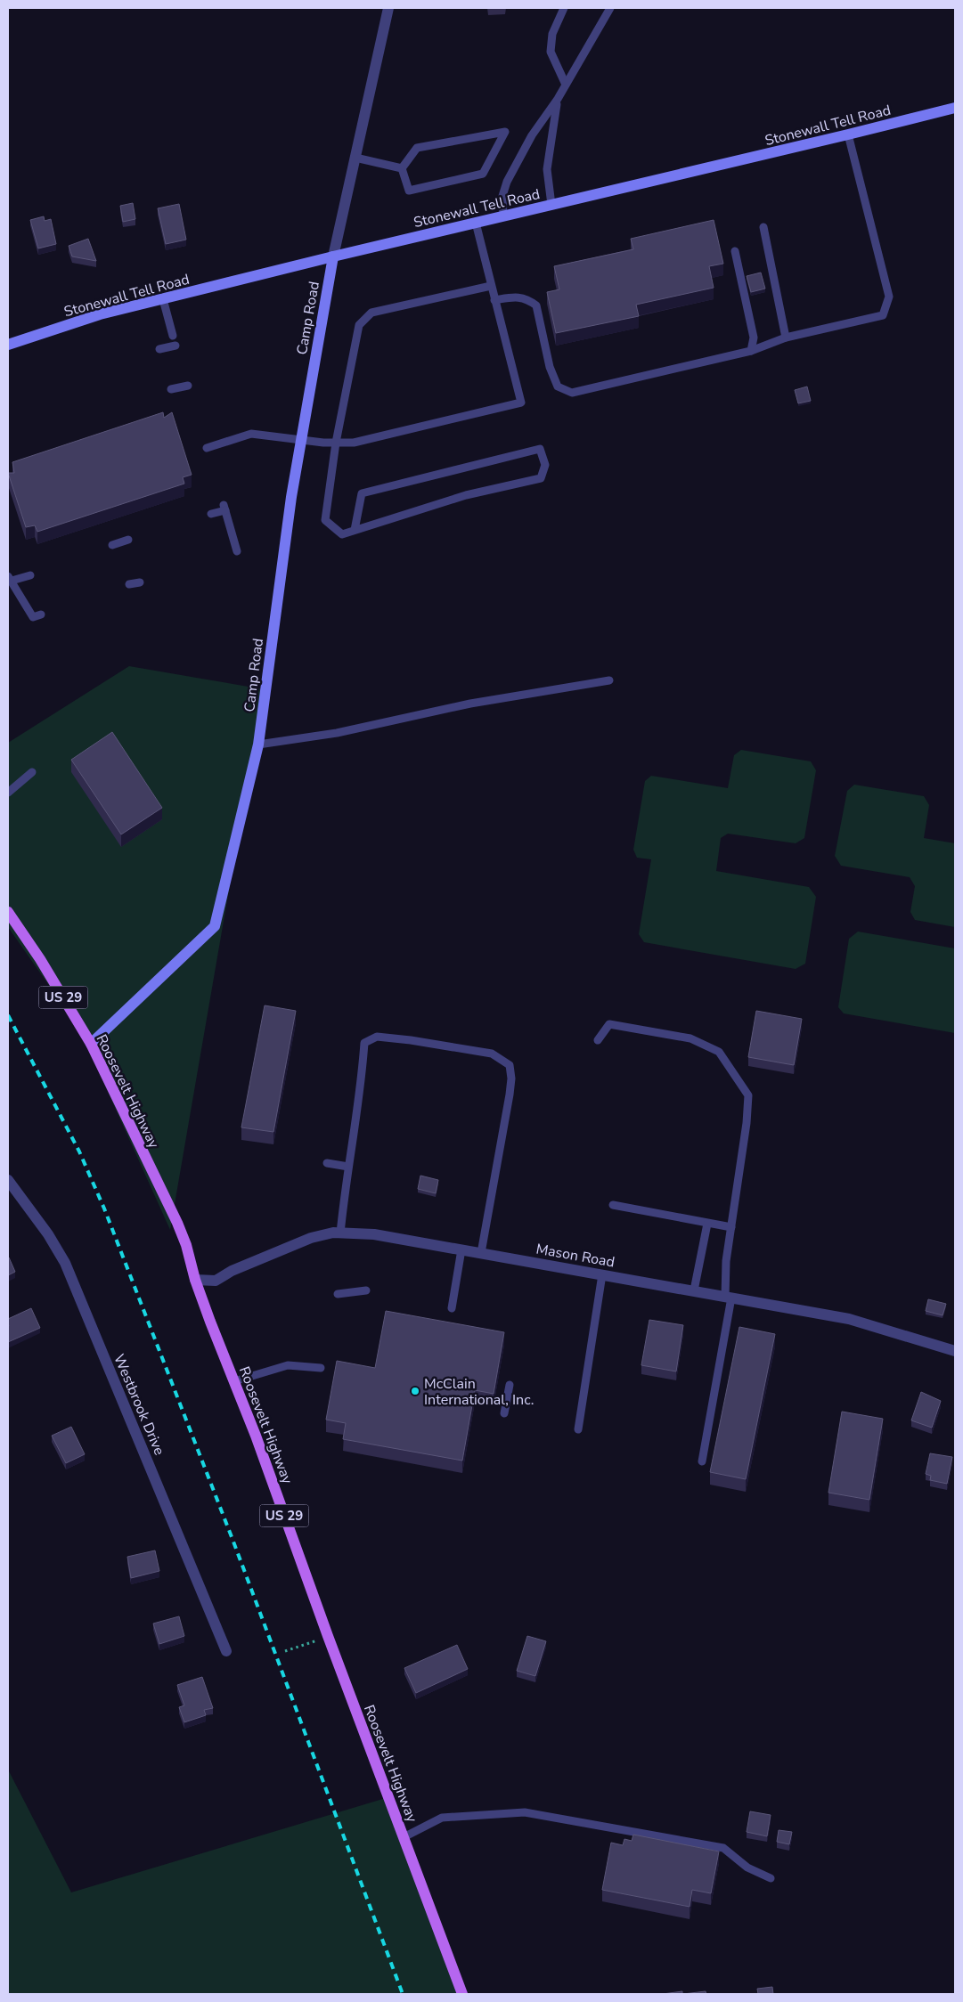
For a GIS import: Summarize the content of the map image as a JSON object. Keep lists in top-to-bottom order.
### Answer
{
  "streets": {
    "main road": ["US 29", "Roosevelt Highway"],
    "street": [
      "Stonewall Tell Road",
      "Camp Road",
      "Mason Road",
      "Westbrook Drive"
    ]
  },
  "crossings": [
    ["Stonewall Tell Road", "Camp Road"],
    ["Camp Road", "Roosevelt Highway"],
    ["Roosevelt Highway", "Mason Road"]
  ],
  "places": ["McClain International, Inc."]
}
